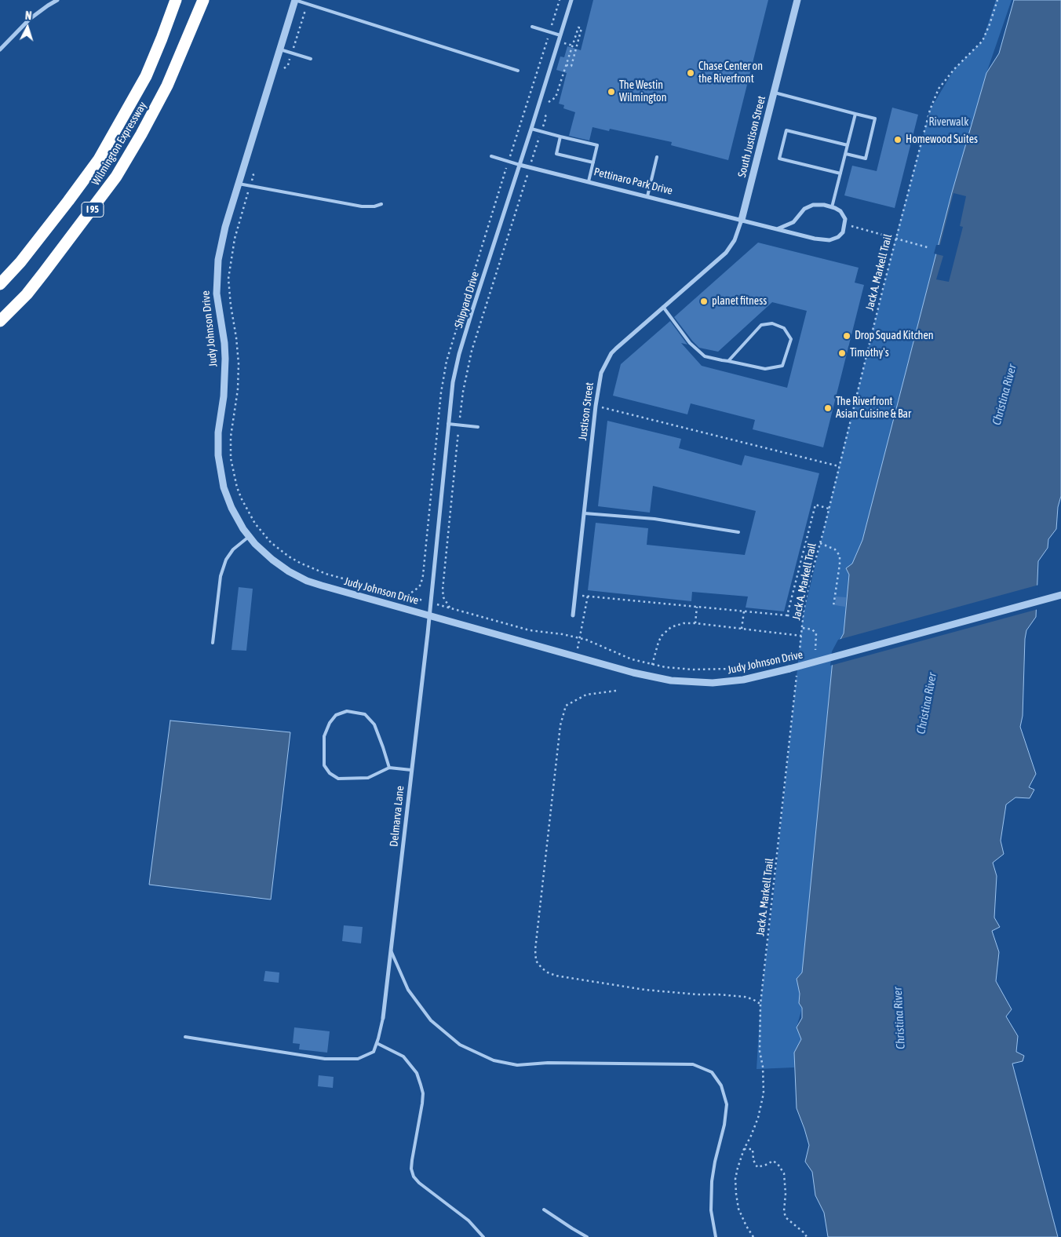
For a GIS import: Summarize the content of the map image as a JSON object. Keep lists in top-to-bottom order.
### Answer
{
  "streets": {
    "highway": ["Wilmington Expressway", "I 95"],
    "street": [
      "South Justison Street",
      "Pettinaro Park Drive",
      "Shipyard Drive",
      "Judy Johnson Drive",
      "Justison Street",
      "Delmarva Lane"
    ],
    "path": ["Jack A. Markell Trail"]
  },
  "crossings": [
    ["South Justison Street", "Pettinaro Park Drive"],
    ["South Justison Street", "Justison Street"],
    ["Pettinaro Park Drive", "Shipyard Drive"],
    ["Pettinaro Park Drive", "Justison Street"],
    ["Shipyard Drive", "Judy Johnson Drive"],
    ["Shipyard Drive", "Delmarva Lane"],
    ["Judy Johnson Drive", "Delmarva Lane"]
  ],
  "water": ["Christina River"],
  "parks": ["Riverwalk"],
  "places": [
    "Chase Center on the Riverfront",
    "The Westin Wilmington",
    "Homewood Suites",
    "planet fitness",
    "Drop Squad Kitchen",
    "Timothy's",
    "The Riverfront Asian Cuisine & Bar"
  ],
  "north": "top"
}
